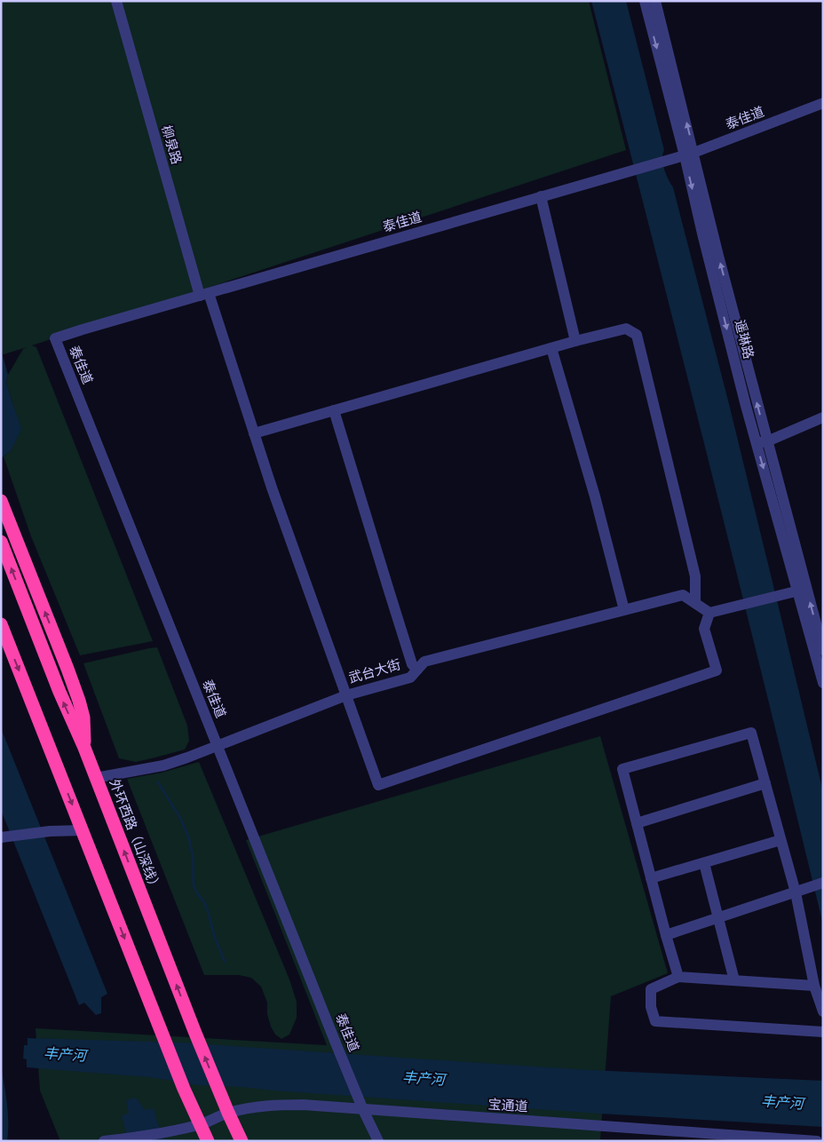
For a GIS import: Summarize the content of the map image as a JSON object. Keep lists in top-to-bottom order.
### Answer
{
  "streets": {
    "highway": ["外环西路（山深线）"],
    "street": [
      "泰佳道",
      "柳泉路",
      "遥琳路",
      "武台大街",
      "宝通道"
    ]
  },
  "crossings": [
    ["泰佳道", "柳泉路"],
    ["泰佳道", "遥琳路"],
    ["泰佳道", "武台大街"],
    ["泰佳道", "宝通道"],
    ["柳泉路", "武台大街"],
    ["武台大街", "外环西路（山深线）"],
    ["外环西路（山深线）", "宝通道"]
  ],
  "water": ["丰产河"]
}
